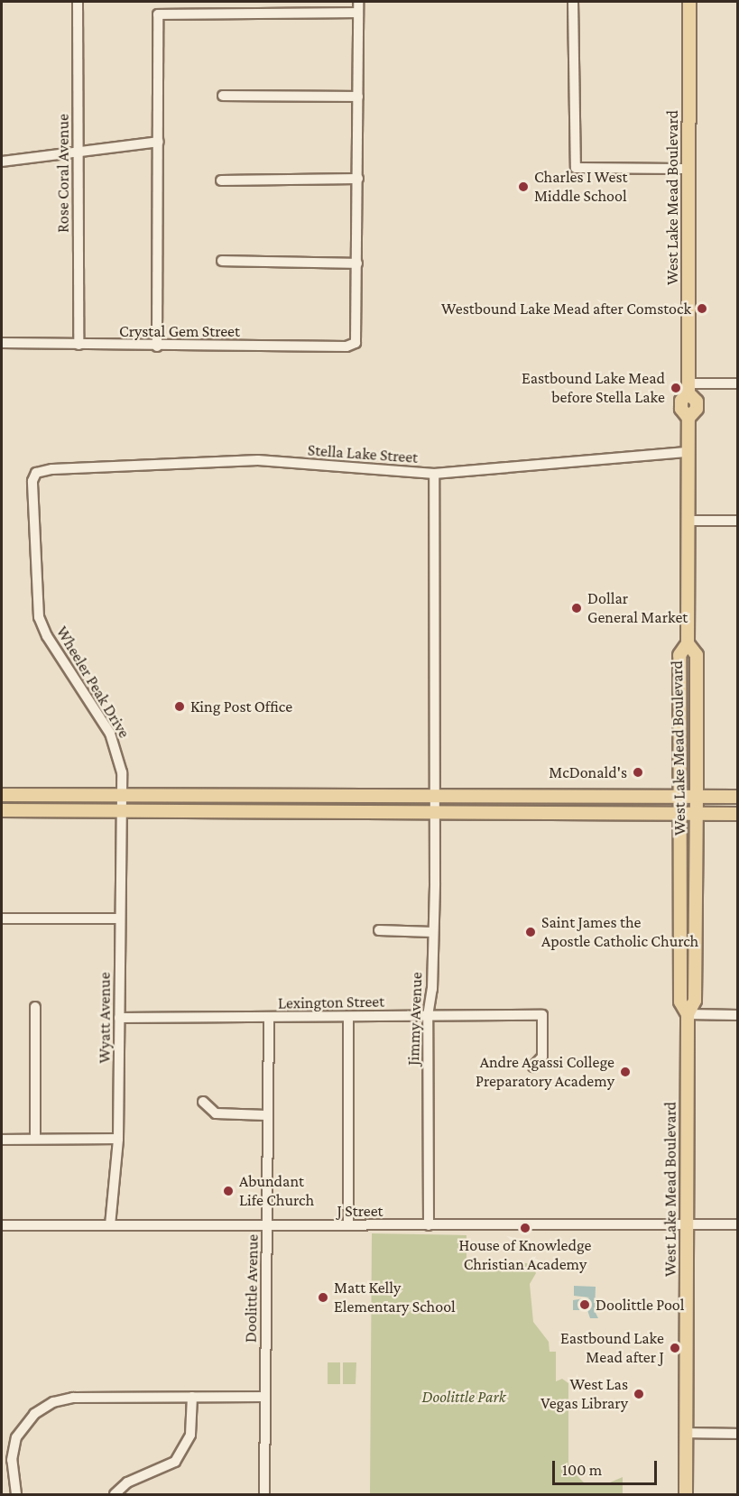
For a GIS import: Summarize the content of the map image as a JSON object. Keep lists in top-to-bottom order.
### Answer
{
  "streets": {
    "main road": ["West Lake Mead Boulevard"],
    "street": [
      "Rose Coral Avenue",
      "Crystal Gem Street",
      "Stella Lake Street",
      "Wheeler Peak Drive",
      "Lexington Street",
      "Wyatt Avenue",
      "Jimmy Avenue",
      "J Street",
      "Doolittle Avenue"
    ]
  },
  "crossings": [
    ["Rose Coral Avenue", "Crystal Gem Street"],
    ["West Lake Mead Boulevard", "Stella Lake Street"],
    ["West Lake Mead Boulevard", "J Street"],
    ["Stella Lake Street", "Wheeler Peak Drive"],
    ["Stella Lake Street", "Jimmy Avenue"],
    ["Wheeler Peak Drive", "Wyatt Avenue"],
    ["Lexington Street", "Wyatt Avenue"],
    ["Lexington Street", "Jimmy Avenue"],
    ["Lexington Street", "Doolittle Avenue"],
    ["Wyatt Avenue", "J Street"],
    ["Jimmy Avenue", "J Street"],
    ["J Street", "Doolittle Avenue"]
  ],
  "parks": ["Doolittle Park"],
  "places": [
    "Charles I West Middle School",
    "Westbound Lake Mead after Comstock",
    "Eastbound Lake Mead before Stella Lake",
    "Dollar General Market",
    "King Post Office",
    "McDonald's",
    "Saint James the Apostle Catholic Church",
    "Andre Agassi College Preparatory Academy",
    "Abundant Life Church",
    "House of Knowledge Christian Academy",
    "Matt Kelly Elementary School",
    "Doolittle Pool",
    "Eastbound Lake Mead after J",
    "West Las Vegas Library"
  ],
  "scale_bar": "100 m"
}
